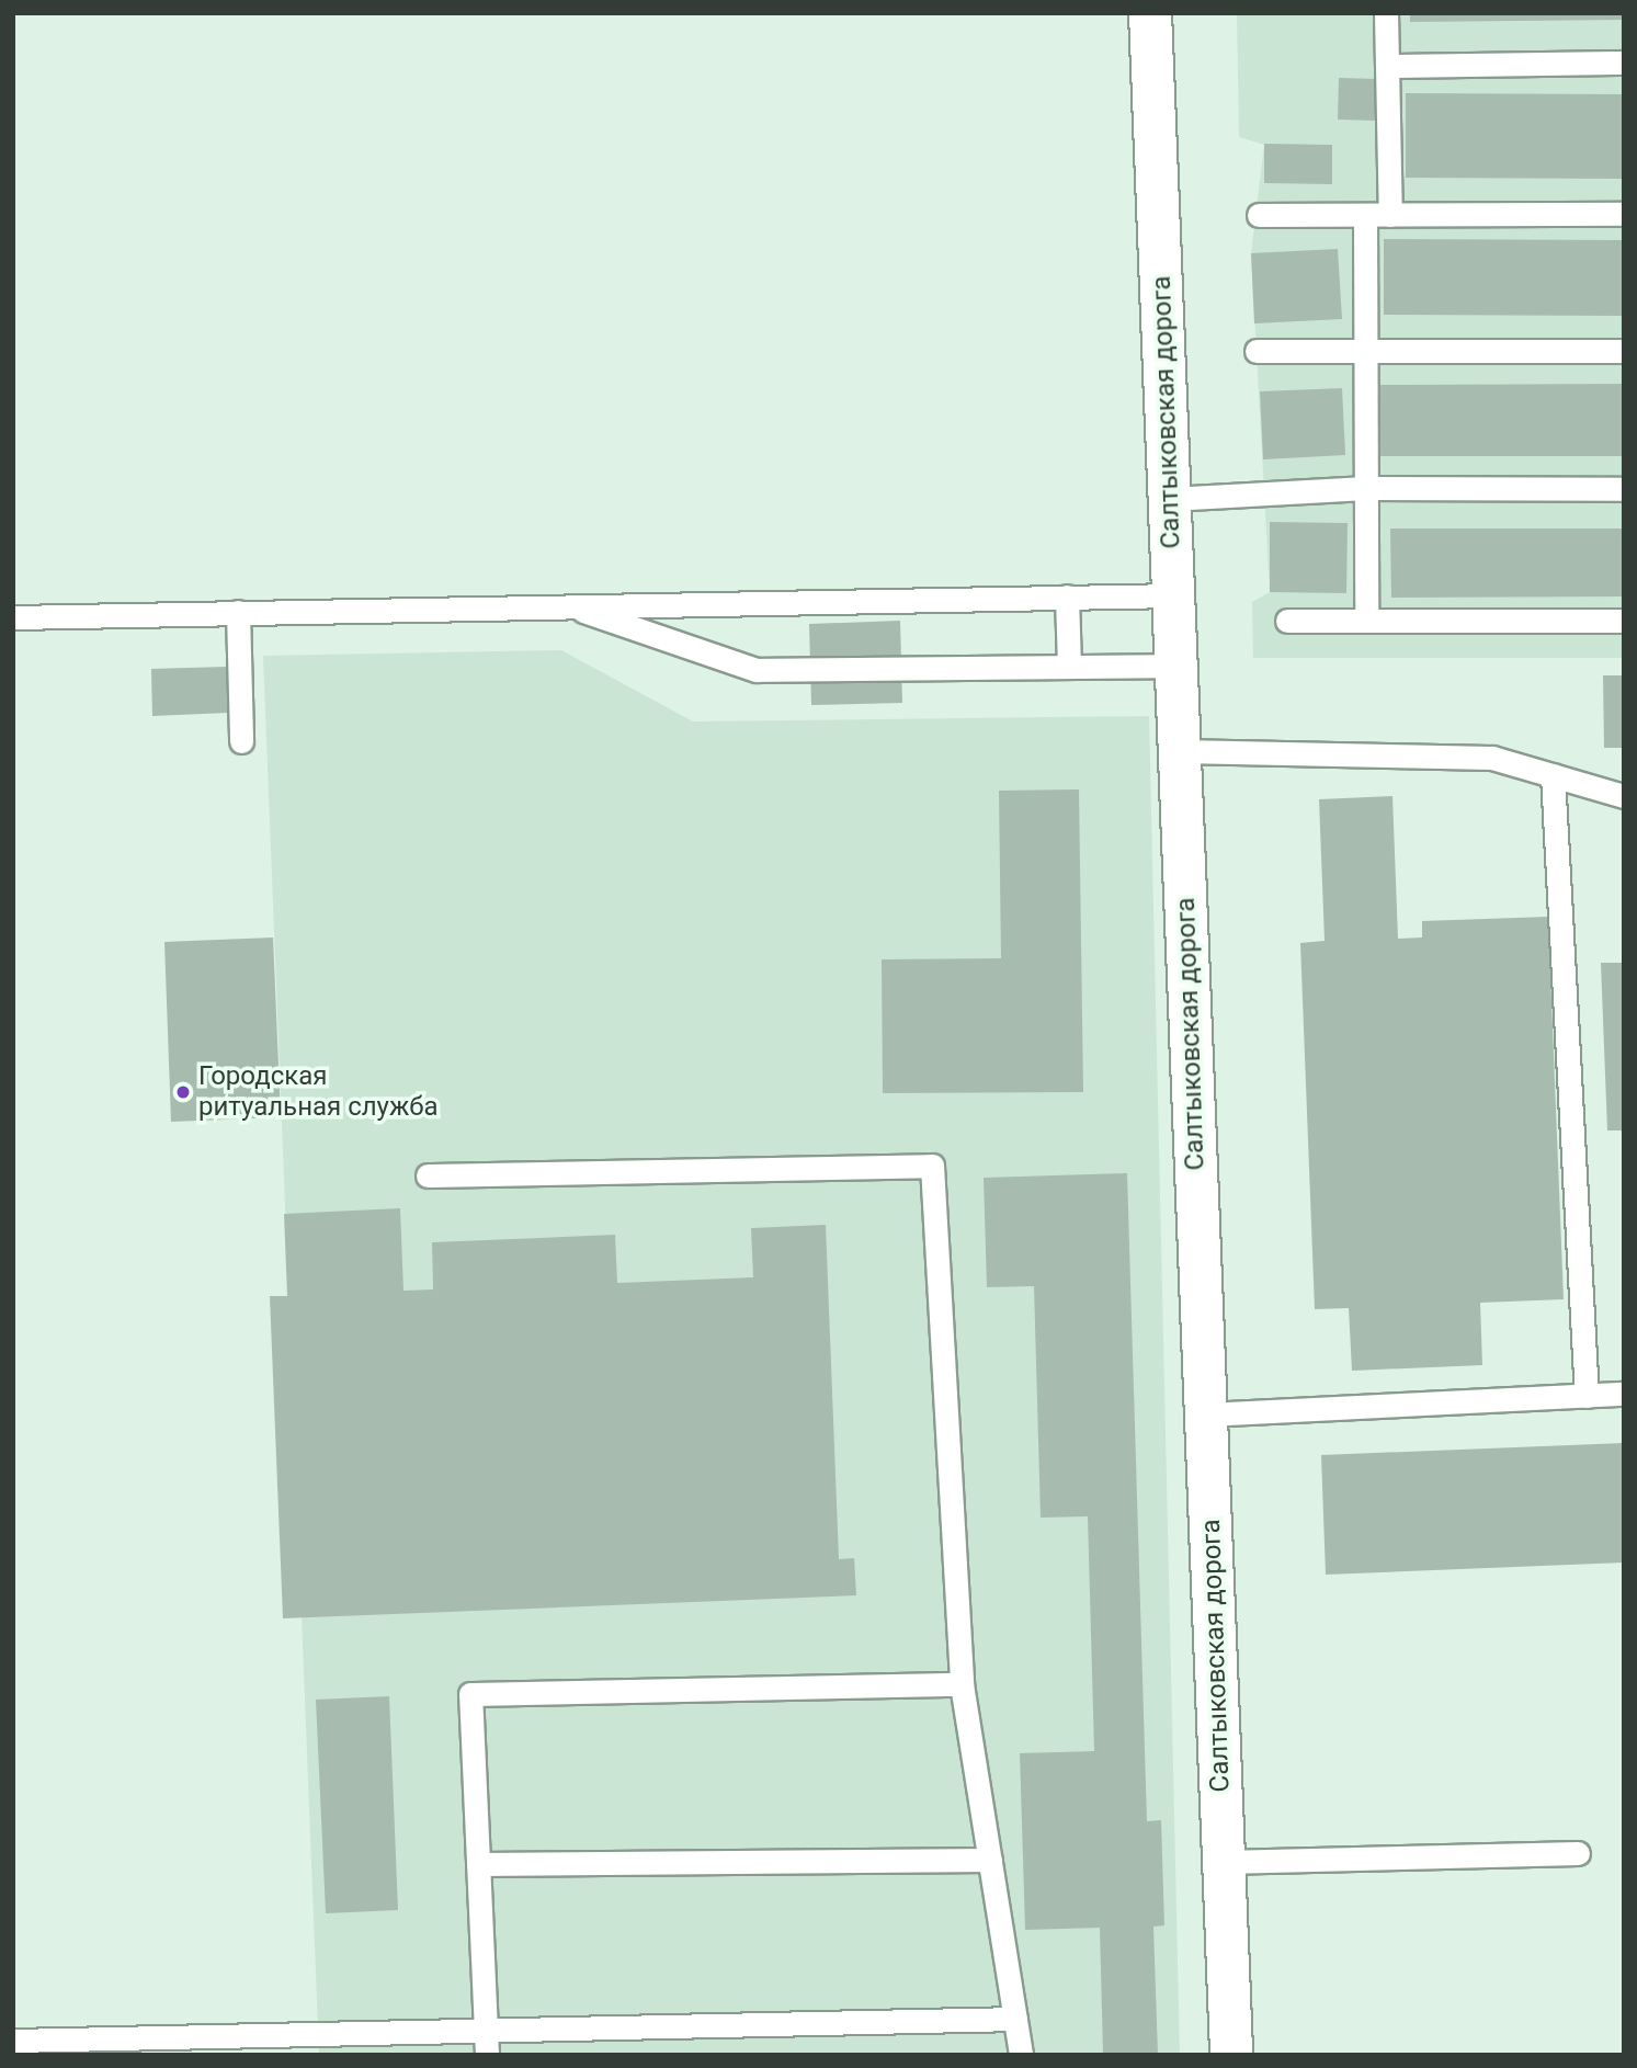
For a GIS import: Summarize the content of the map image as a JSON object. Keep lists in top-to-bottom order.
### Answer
{
  "streets": {
    "street": ["Салтыковская дорога"]
  },
  "places": ["Городская ритуальная служба"]
}
